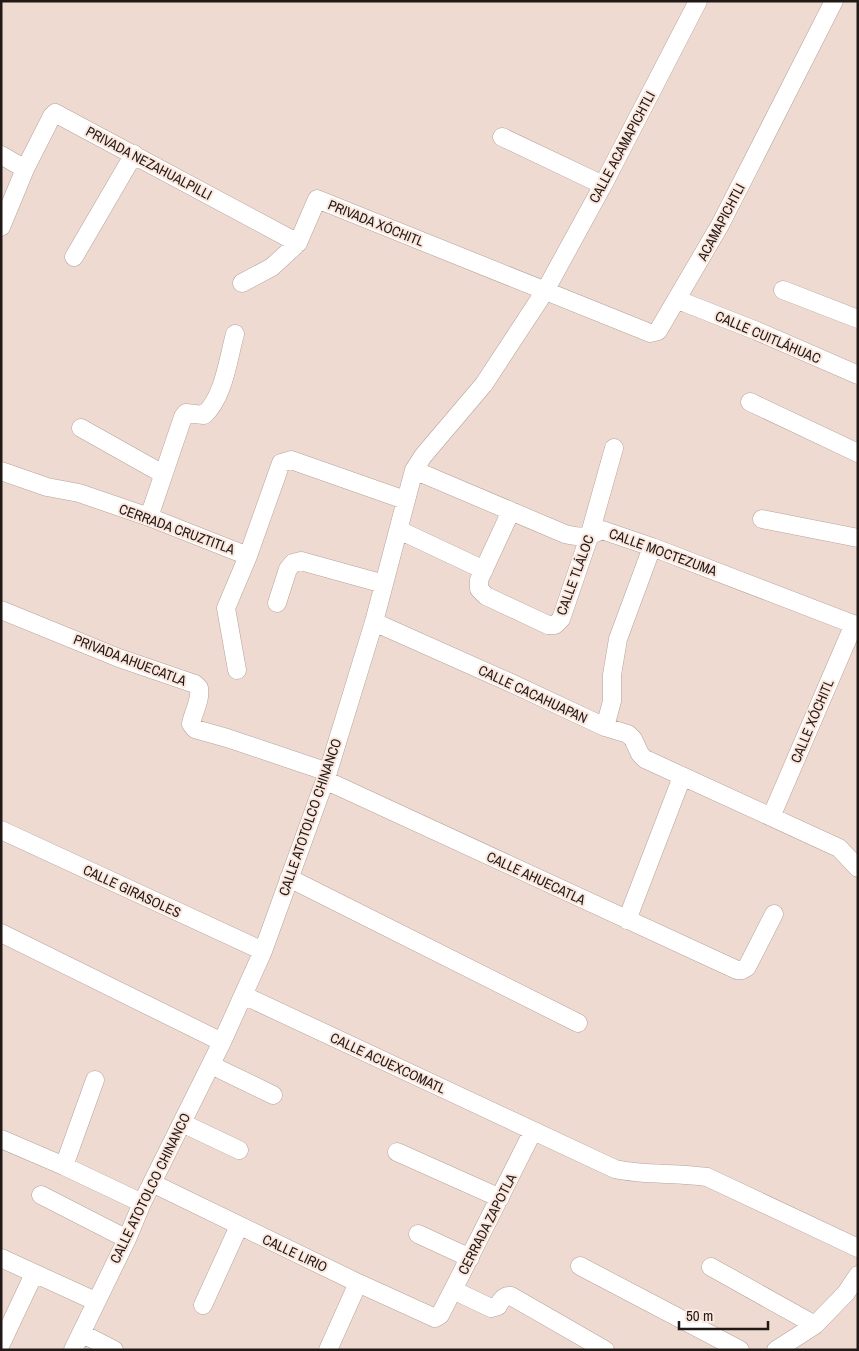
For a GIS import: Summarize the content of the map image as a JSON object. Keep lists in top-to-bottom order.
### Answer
{
  "streets": {
    "street": [
      "CALLE ACAMAPICHTLI",
      "PRIVADA NEZAHUALPILLI",
      "ACAMAPICHTLI",
      "PRIVADA XÓCHITL",
      "CALLE CUITLÁHUAC",
      "CERRADA CRUZTITLA",
      "CALLE MOCTEZUMA",
      "CALLE TLÁLOC",
      "PRIVADA AHUECATLA",
      "CALLE CACAHUAPAN",
      "CALLE XÓCHITL",
      "CALLE ATOTOLCO CHINANCO",
      "CALLE AHUECATLA",
      "CALLE GIRASOLES",
      "CALLE ACUEXCOMATL",
      "CERRADA ZAPOTLA",
      "CALLE LIRIO"
    ]
  },
  "crossings": [
    ["CALLE ACAMAPICHTLI", "ACAMAPICHTLI"],
    ["CALLE ACAMAPICHTLI", "PRIVADA XÓCHITL"],
    ["CALLE ACAMAPICHTLI", "CALLE ATOTOLCO CHINANCO"],
    ["PRIVADA NEZAHUALPILLI", "PRIVADA XÓCHITL"],
    ["ACAMAPICHTLI", "PRIVADA XÓCHITL"],
    ["ACAMAPICHTLI", "CALLE CUITLÁHUAC"],
    ["ACAMAPICHTLI", "CALLE ATOTOLCO CHINANCO"],
    ["PRIVADA XÓCHITL", "CALLE ATOTOLCO CHINANCO"],
    ["CERRADA CRUZTITLA", "CALLE ATOTOLCO CHINANCO"],
    ["CALLE MOCTEZUMA", "CALLE TLÁLOC"],
    ["CALLE MOCTEZUMA", "CALLE XÓCHITL"],
    ["CALLE MOCTEZUMA", "CALLE ATOTOLCO CHINANCO"],
    ["PRIVADA AHUECATLA", "CALLE ATOTOLCO CHINANCO"],
    ["PRIVADA AHUECATLA", "CALLE AHUECATLA"],
    ["CALLE CACAHUAPAN", "CALLE ATOTOLCO CHINANCO"],
    ["CALLE ATOTOLCO CHINANCO", "CALLE AHUECATLA"],
    ["CALLE ATOTOLCO CHINANCO", "CALLE GIRASOLES"],
    ["CALLE ATOTOLCO CHINANCO", "CALLE ACUEXCOMATL"],
    ["CALLE ATOTOLCO CHINANCO", "CALLE LIRIO"],
    ["CALLE ACUEXCOMATL", "CERRADA ZAPOTLA"],
    ["CERRADA ZAPOTLA", "CALLE LIRIO"]
  ],
  "scale_bar": "50 m"
}
